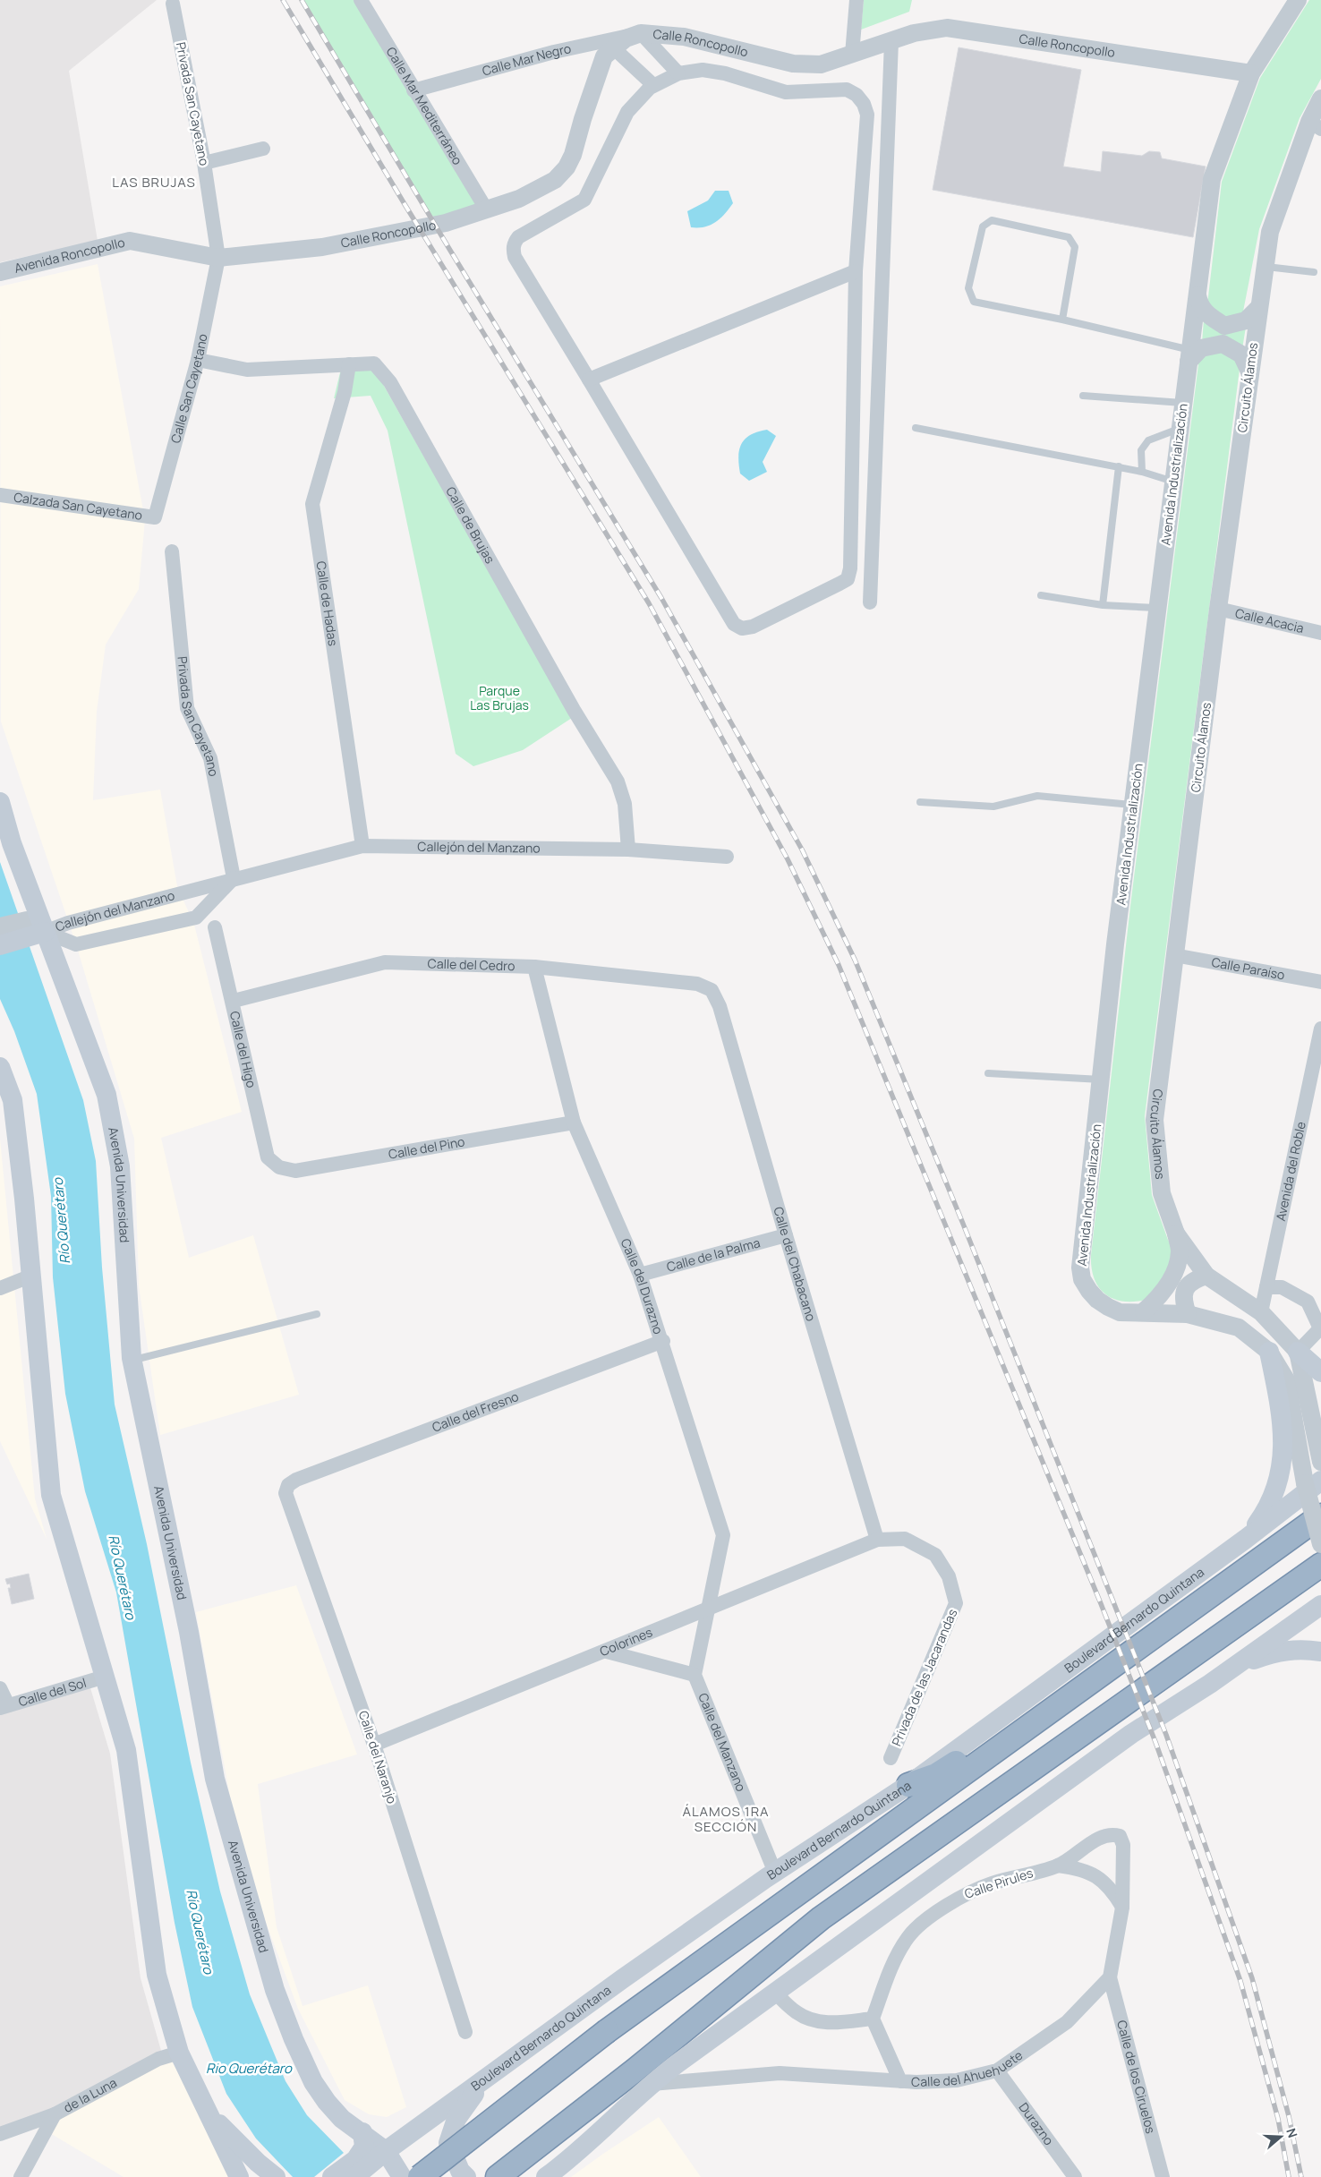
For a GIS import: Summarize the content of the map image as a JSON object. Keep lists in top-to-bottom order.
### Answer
{
  "streets": {
    "highway": ["Boulevard Bernardo Quintana"],
    "main road": ["Avenida Universidad"],
    "street": [
      "Calle Roncopollo",
      "Calle Mar Negro",
      "Privada San Cayetano",
      "Calle Mar Mediterráneo",
      "Avenida Roncopollo",
      "Calle San Cayetano",
      "Circuito Álamos",
      "Avenida Industrialización",
      "Calzada San Cayetano",
      "Calle de Brujas",
      "Calle de Hadas",
      "Calle Acacia",
      "Callejón del Manzano",
      "Calle del Cedro",
      "Calle Paraíso",
      "Calle del Higo",
      "Calle del Pino",
      "Avenida del Roble",
      "Calle de la Palma",
      "Calle del Chabacano",
      "Calle del Durazno",
      "Calle del Fresno",
      "Colorines",
      "Privada de las Jacarandas",
      "Calle del Sol",
      "Calle del Manzano",
      "Calle del Naranjo",
      "Calle Pirules",
      "Calle del Ahuehuete",
      "Calle de los Ciruelos",
      "de la Luna",
      "Durazno"
    ]
  },
  "crossings": [
    ["Calle Roncopollo", "Calle Mar Negro"],
    ["Calle Roncopollo", "Privada San Cayetano"],
    ["Calle Roncopollo", "Calle Mar Mediterráneo"],
    ["Calle Roncopollo", "Avenida Roncopollo"],
    ["Calle Roncopollo", "Calle San Cayetano"],
    ["Calle Roncopollo", "Avenida Industrialización"],
    ["Calle Mar Negro", "Calle Mar Mediterráneo"],
    ["Privada San Cayetano", "Avenida Roncopollo"],
    ["Privada San Cayetano", "Calle San Cayetano"],
    ["Privada San Cayetano", "Callejón del Manzano"],
    ["Avenida Roncopollo", "Calle San Cayetano"],
    ["Calle San Cayetano", "Calzada San Cayetano"],
    ["Calle San Cayetano", "Calle de Brujas"],
    ["Circuito Álamos", "Calle Acacia"],
    ["Circuito Álamos", "Calle Paraíso"],
    ["Circuito Álamos", "Avenida del Roble"],
    ["Avenida Industrialización", "Boulevard Bernardo Quintana"],
    ["Calle de Brujas", "Calle de Hadas"],
    ["Calle de Brujas", "Callejón del Manzano"],
    ["Calle de Hadas", "Callejón del Manzano"],
    ["Callejón del Manzano", "Avenida Universidad"],
    ["Calle del Cedro", "Calle del Higo"],
    ["Calle del Cedro", "Calle del Chabacano"],
    ["Calle del Cedro", "Calle del Durazno"],
    ["Calle del Higo", "Calle del Pino"],
    ["Calle del Pino", "Calle del Durazno"],
    ["Avenida Universidad", "Boulevard Bernardo Quintana"],
    ["Calle de la Palma", "Calle del Chabacano"],
    ["Calle de la Palma", "Calle del Durazno"],
    ["Calle del Chabacano", "Colorines"],
    ["Calle del Chabacano", "Privada de las Jacarandas"],
    ["Calle del Durazno", "Calle del Fresno"],
    ["Calle del Durazno", "Colorines"],
    ["Calle del Fresno", "Calle del Naranjo"],
    ["Boulevard Bernardo Quintana", "Calle del Manzano"],
    ["Colorines", "Privada de las Jacarandas"],
    ["Colorines", "Calle del Naranjo"],
    ["Calle del Ahuehuete", "Calle de los Ciruelos"],
    ["Calle del Ahuehuete", "Durazno"]
  ],
  "districts": ["LAS BRUJAS", "ÁLAMOS 1RA SECCIÓN"],
  "water": ["Río Querétaro", "Rio Querétaro"],
  "parks": ["Parque Las Brujas"],
  "north": "right"
}
